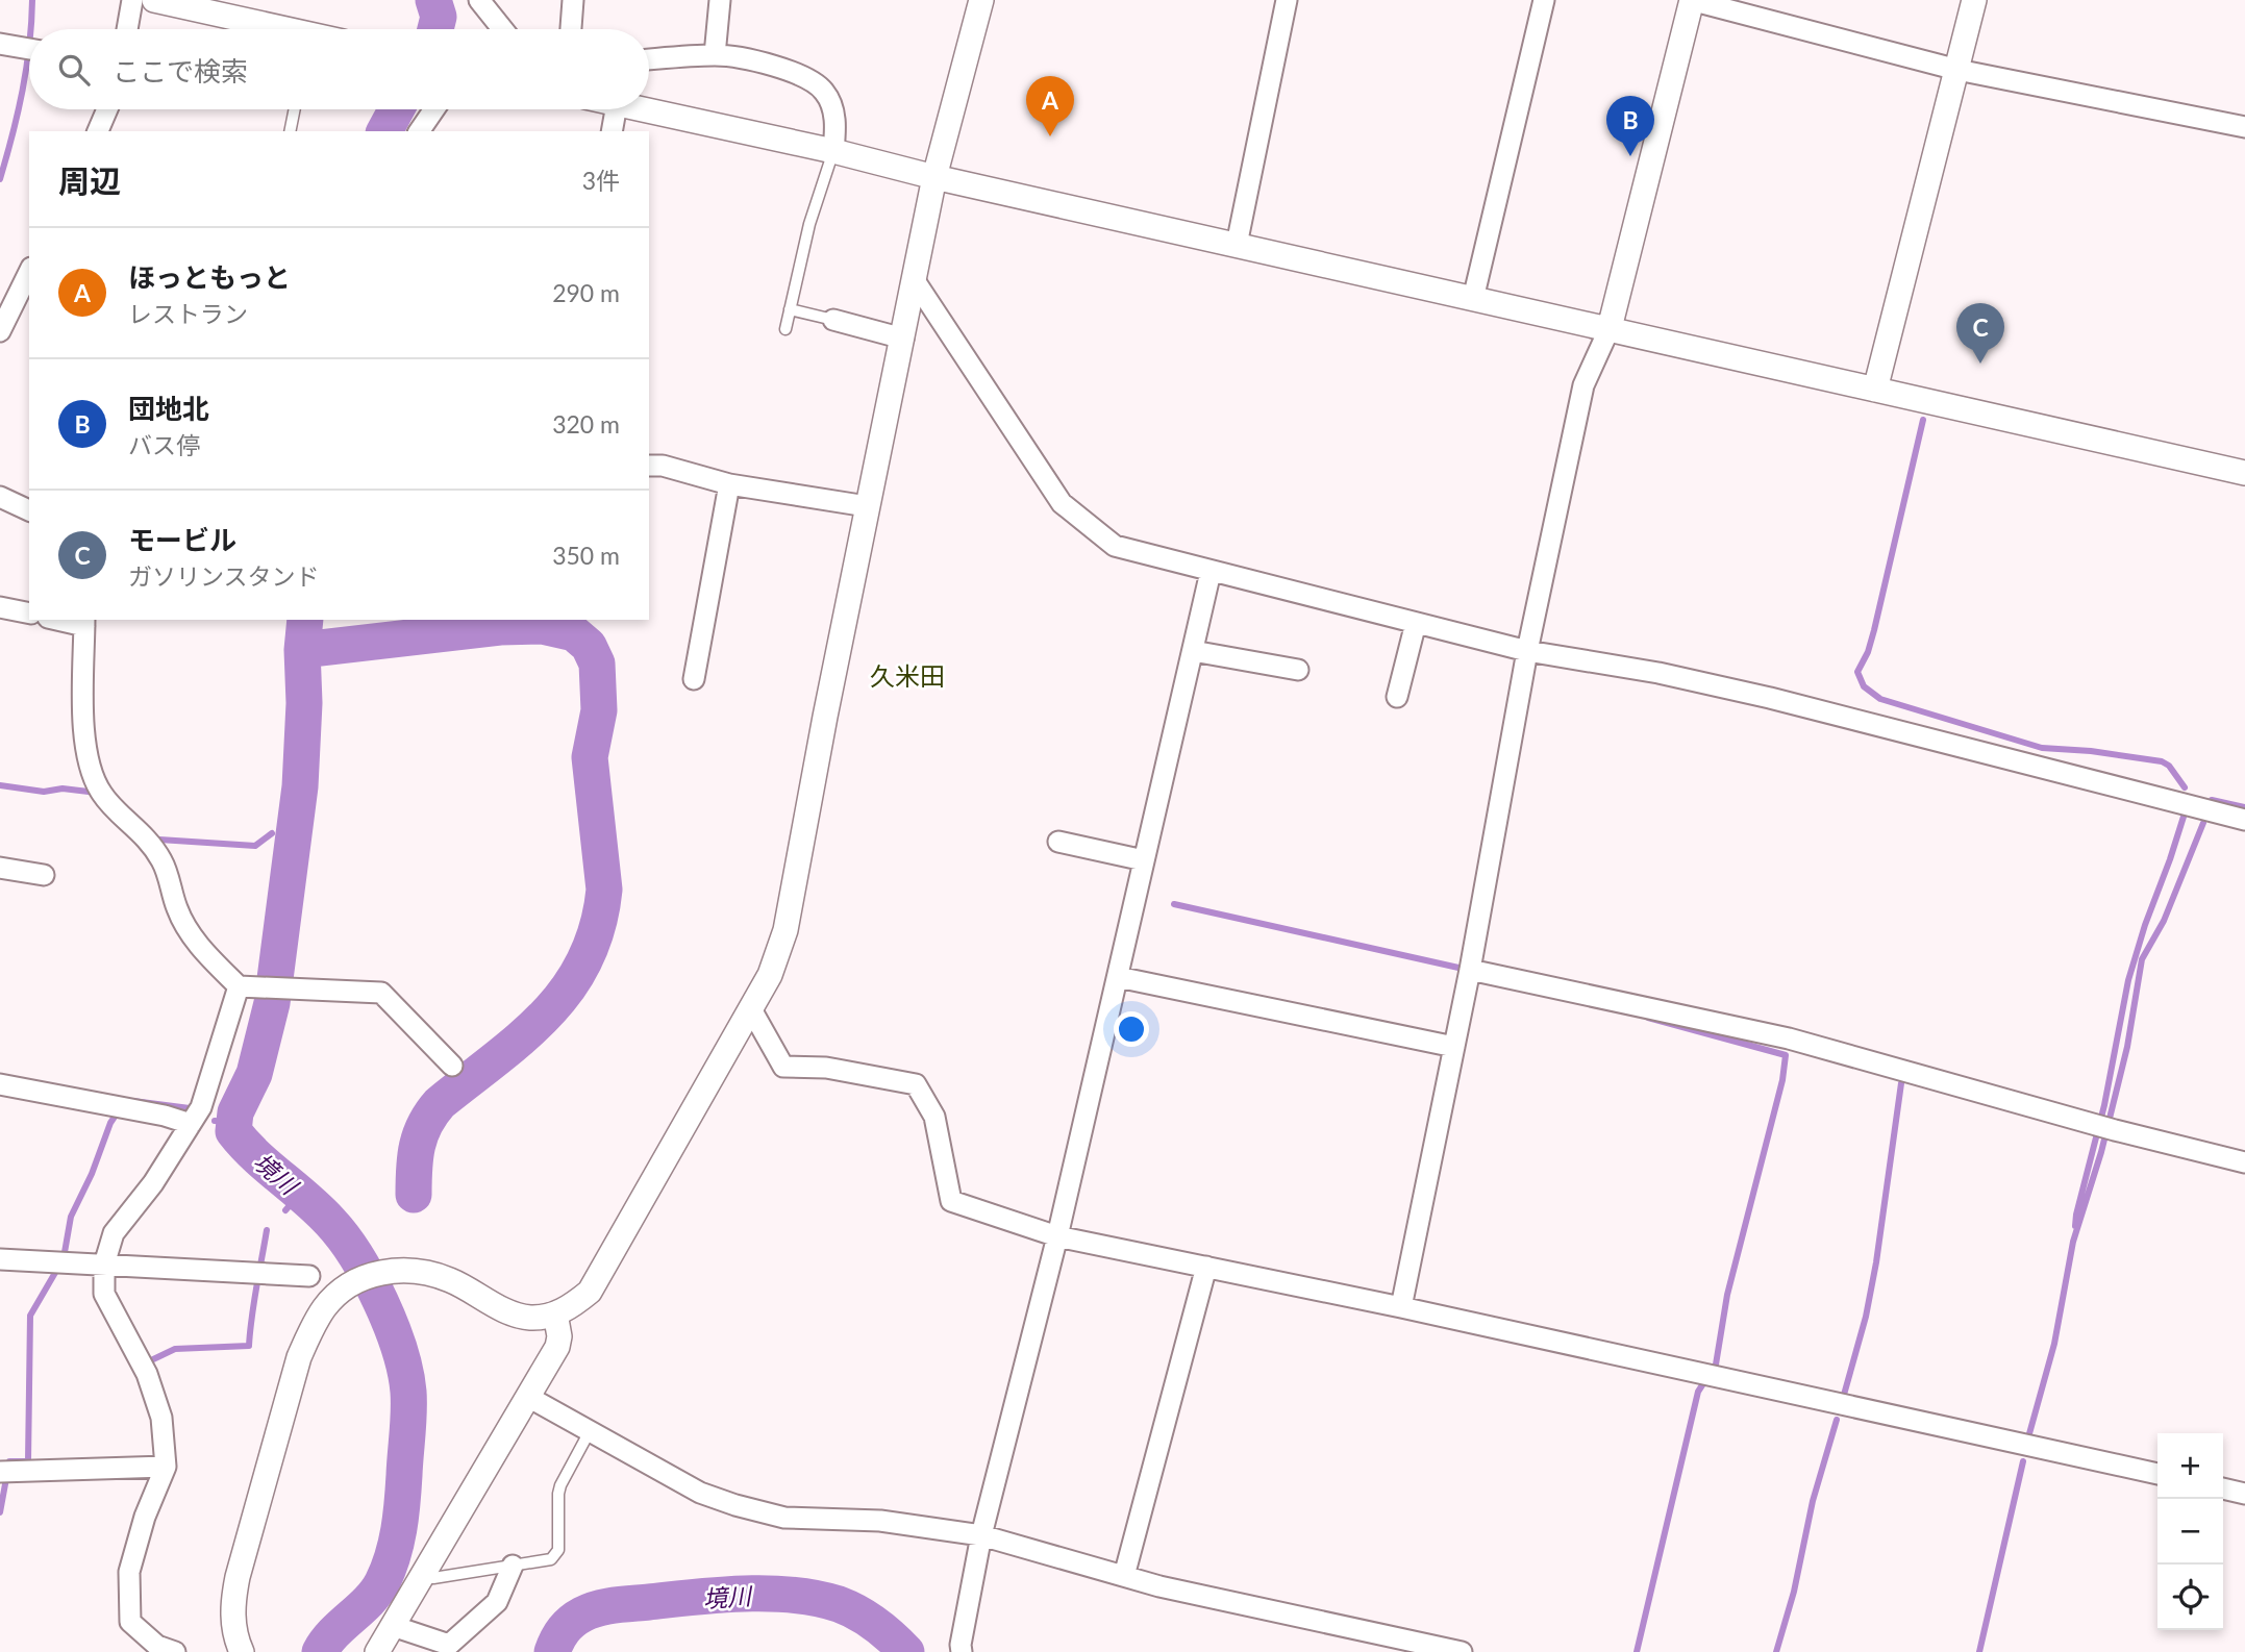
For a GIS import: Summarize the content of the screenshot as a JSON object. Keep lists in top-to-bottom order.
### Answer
{
  "districts": ["久米田"],
  "water": ["境川"],
  "page": {
    "search": "ここで検索",
    "pins": ["A", "B", "C"],
    "heading": ["周辺", "3件"],
    "list": [
      {
        "mark": "A",
        "name": "ほっともっと",
        "note": "レストラン",
        "value": "290 m"
      },
      {
        "mark": "B",
        "name": "団地北",
        "note": "バス停",
        "value": "320 m"
      },
      {
        "mark": "C",
        "name": "モービル",
        "note": "ガソリンスタンド",
        "value": "350 m"
      }
    ],
    "map_buttons": ["+", "−"]
  }
}
